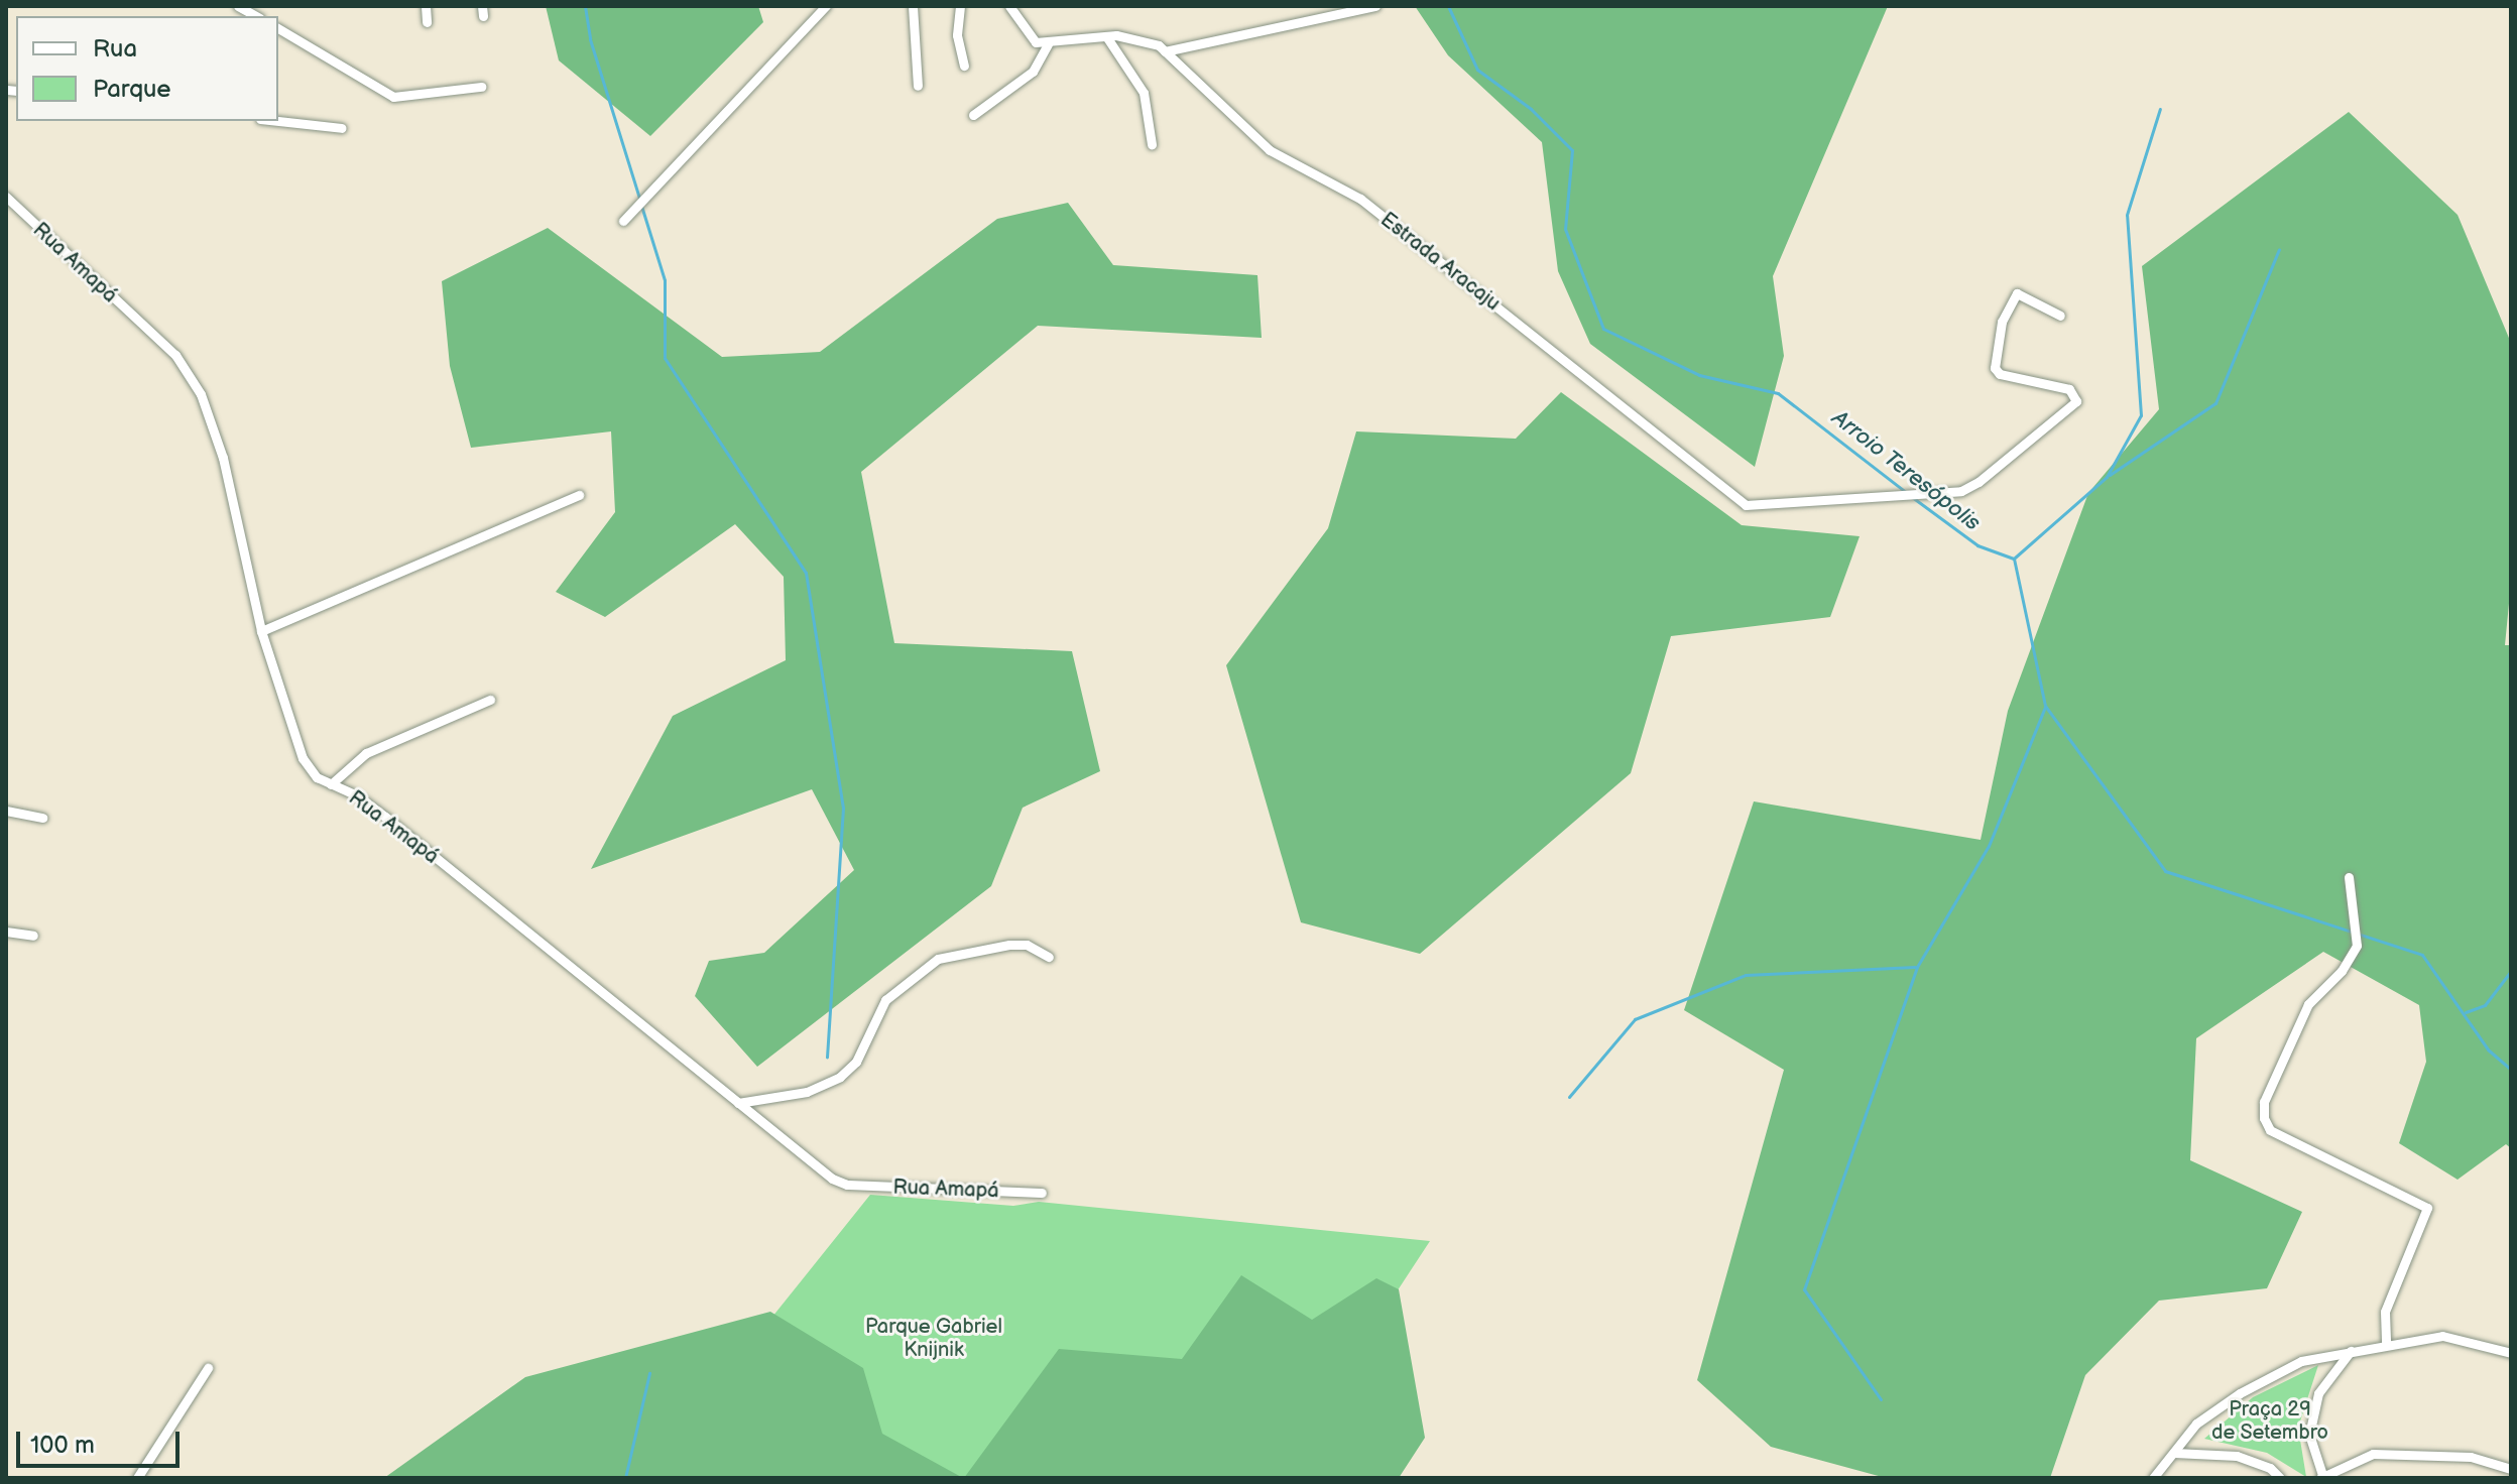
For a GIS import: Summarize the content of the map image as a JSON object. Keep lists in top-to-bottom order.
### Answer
{
  "streets": {
    "street": ["Estrada Aracaju", "Rua Amapá"]
  },
  "water": ["Arroio Teresópolis"],
  "parks": ["Parque Gabriel Knijnik", "Praça 29 de Setembro"],
  "legend": ["Rua", "Parque"],
  "scale_bar": "100 m"
}
